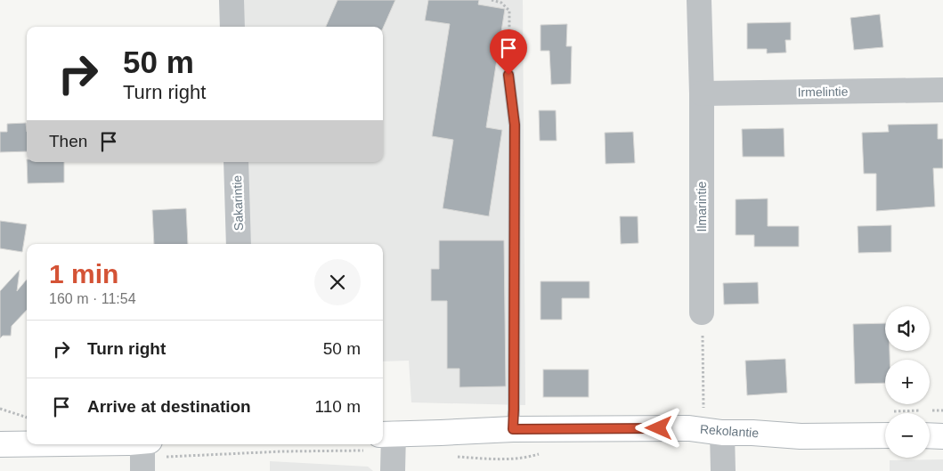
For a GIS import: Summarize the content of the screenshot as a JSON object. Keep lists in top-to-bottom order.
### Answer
{
  "streets": {
    "main road": ["Rekolantie"],
    "street": ["Irmelintie", "Sakarintie", "Ilmarintie"]
  },
  "crossings": [
    ["Irmelintie", "Ilmarintie"]
  ],
  "page": {
    "turn": ["50 m", "Turn right"],
    "then": "Then",
    "heading": ["1 min", "160 m · 11:54"],
    "map_buttons": ["+", "−"],
    "list": [
      {
        "name": "Turn right",
        "value": "50 m"
      },
      {
        "name": "Arrive at destination",
        "value": "110 m"
      }
    ]
  }
}
